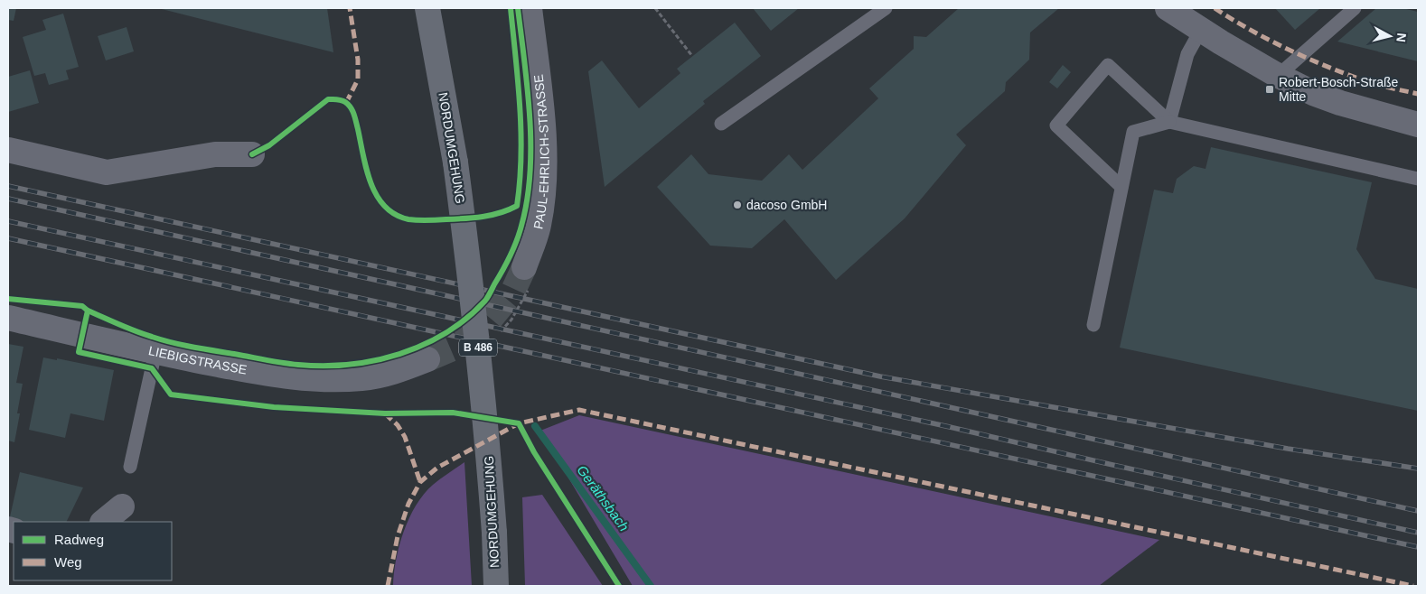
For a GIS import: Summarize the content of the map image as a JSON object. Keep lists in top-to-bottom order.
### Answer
{
  "streets": {
    "main road": ["NORDUMGEHUNG", "B 486"],
    "street": ["PAUL-EHRLICH-STRASSE", "LIEBIGSTRASSE"]
  },
  "water": ["Geräthsbach"],
  "places": {
    "transit": ["Robert-Bosch-Straße Mitte"],
    "other": ["dacoso GmbH"]
  },
  "legend": ["Radweg", "Weg"],
  "north": "right"
}
